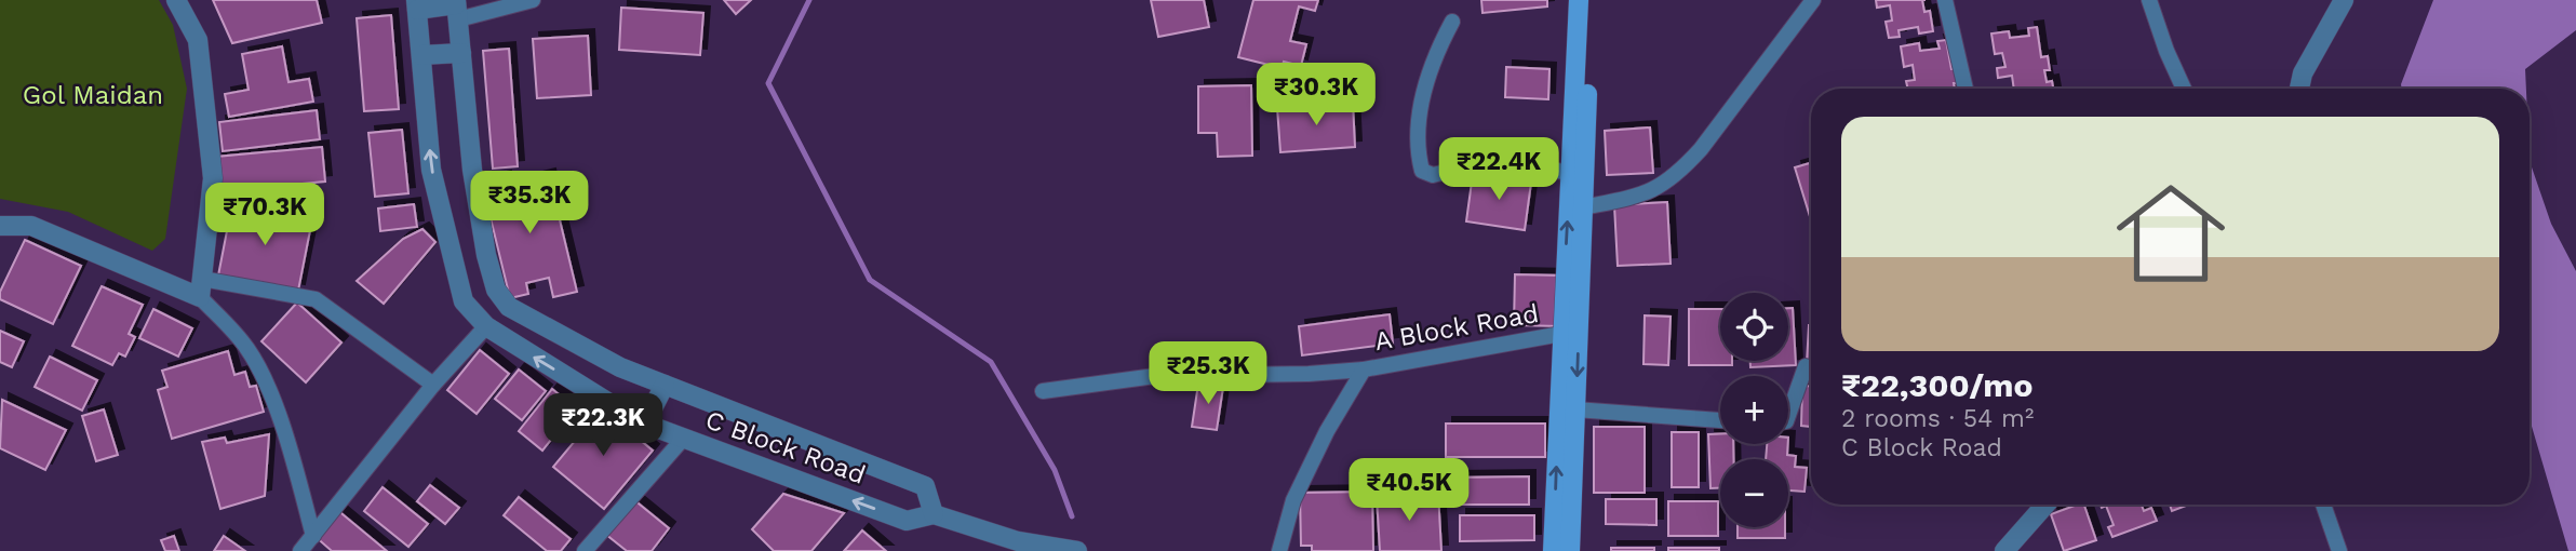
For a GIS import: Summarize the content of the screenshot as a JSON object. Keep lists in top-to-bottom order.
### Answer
{
  "streets": {
    "street": ["A Block Road", "C Block Road"]
  },
  "parks": ["Gol Maidan"],
  "page": {
    "price": [
      "₹30.3K",
      "₹22.4K",
      "₹35.3K",
      "₹70.3K",
      "₹25.3K",
      "₹22.3K",
      "₹40.5K"
    ],
    "list": [
      {
        "name": "₹22,300/mo",
        "note": "2 rooms · 54 m² · C Block Road"
      }
    ],
    "map_buttons": ["+", "−"]
  }
}
